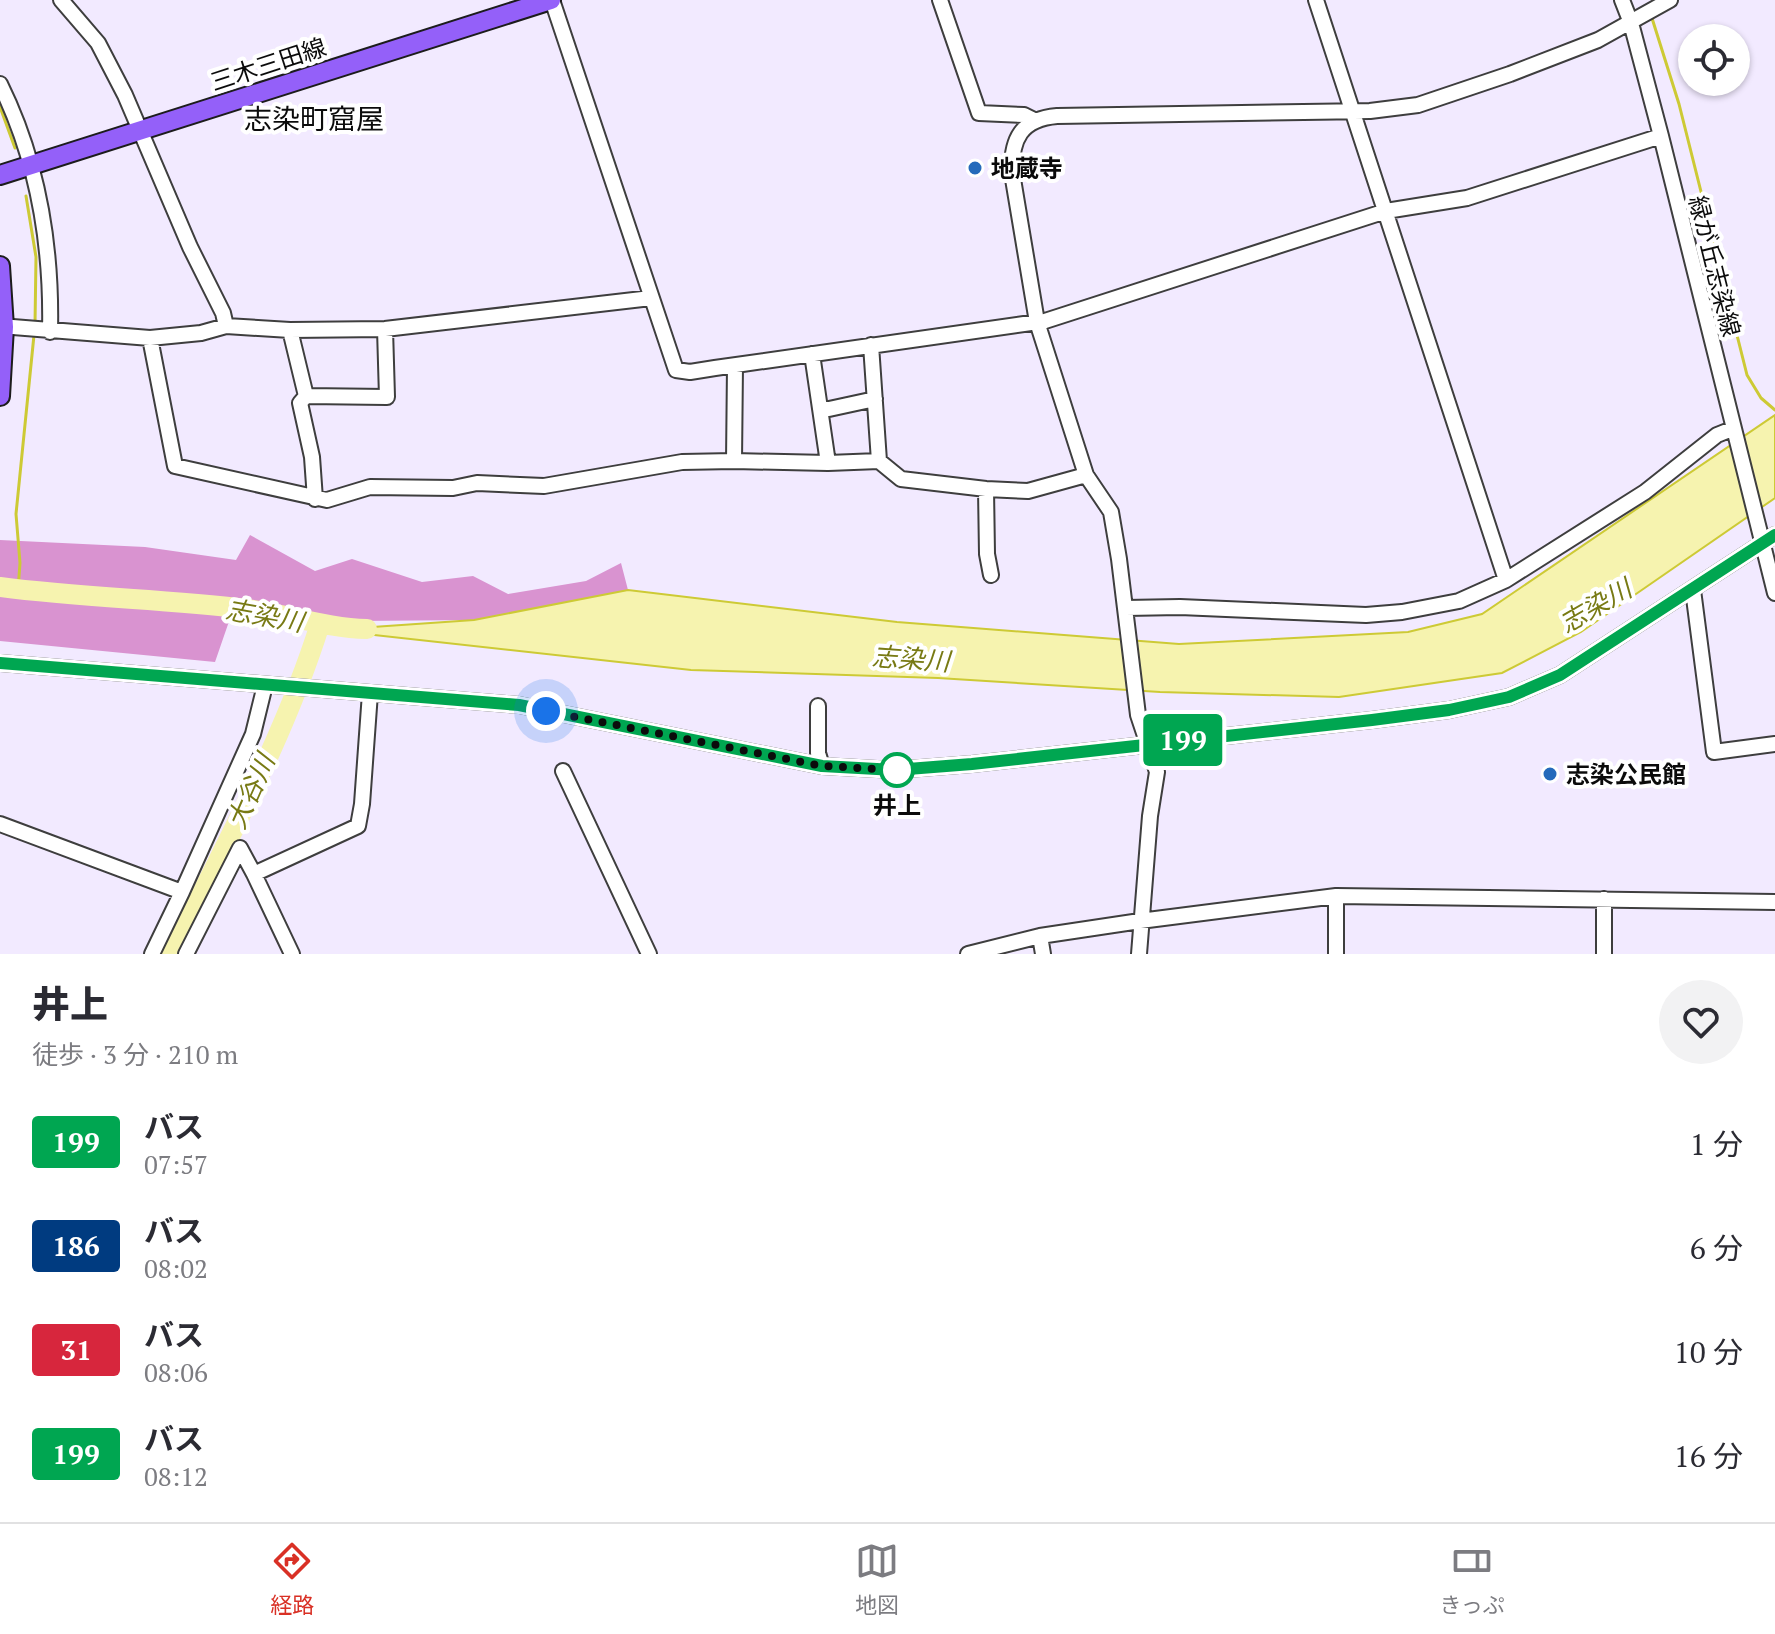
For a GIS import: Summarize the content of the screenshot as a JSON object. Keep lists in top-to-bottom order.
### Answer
{
  "streets": {
    "main road": ["三木三田線"],
    "street": ["緑が丘志染線"]
  },
  "districts": ["志染町窟屋"],
  "water": ["志染川", "大谷川"],
  "places": ["地蔵寺", "井上", "志染公民館"],
  "lines": ["bus line 199"],
  "page": {
    "on_map": "199",
    "heading": ["井上", "徒歩 · 3 分 · 210 m"],
    "list": [
      {
        "mark": "199",
        "name": "バス",
        "note": "07:57",
        "value": "1 分"
      },
      {
        "mark": "186",
        "name": "バス",
        "note": "08:02",
        "value": "6 分"
      },
      {
        "mark": "31",
        "name": "バス",
        "note": "08:06",
        "value": "10 分"
      },
      {
        "mark": "199",
        "name": "バス",
        "note": "08:12",
        "value": "16 分"
      }
    ],
    "tabs": ["経路", "地図", "きっぷ"]
  }
}
